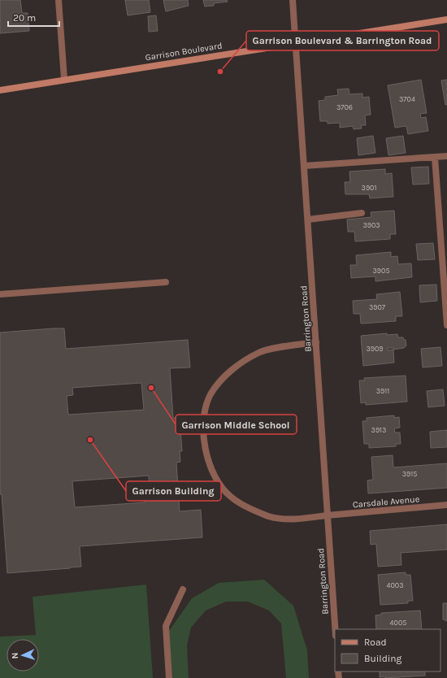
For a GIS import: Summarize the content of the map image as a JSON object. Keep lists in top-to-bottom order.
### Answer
{
  "streets": {
    "main road": ["Garrison Boulevard"],
    "street": ["Barrington Road", "Carsdale Avenue"]
  },
  "crossings": [
    ["Garrison Boulevard", "Barrington Road"],
    ["Barrington Road", "Carsdale Avenue"]
  ],
  "places": ["Garrison Boulevard & Barrington Road", "Garrison Middle School", "Garrison Building"],
  "house_numbers": [
    "3704",
    "3706",
    "3901",
    "3903",
    "3905",
    "3907",
    "3909",
    "3911",
    "3913",
    "3915",
    "4003",
    "4005"
  ],
  "legend": ["Road", "Building"],
  "scale_bar": "20 m",
  "north": "left"
}
